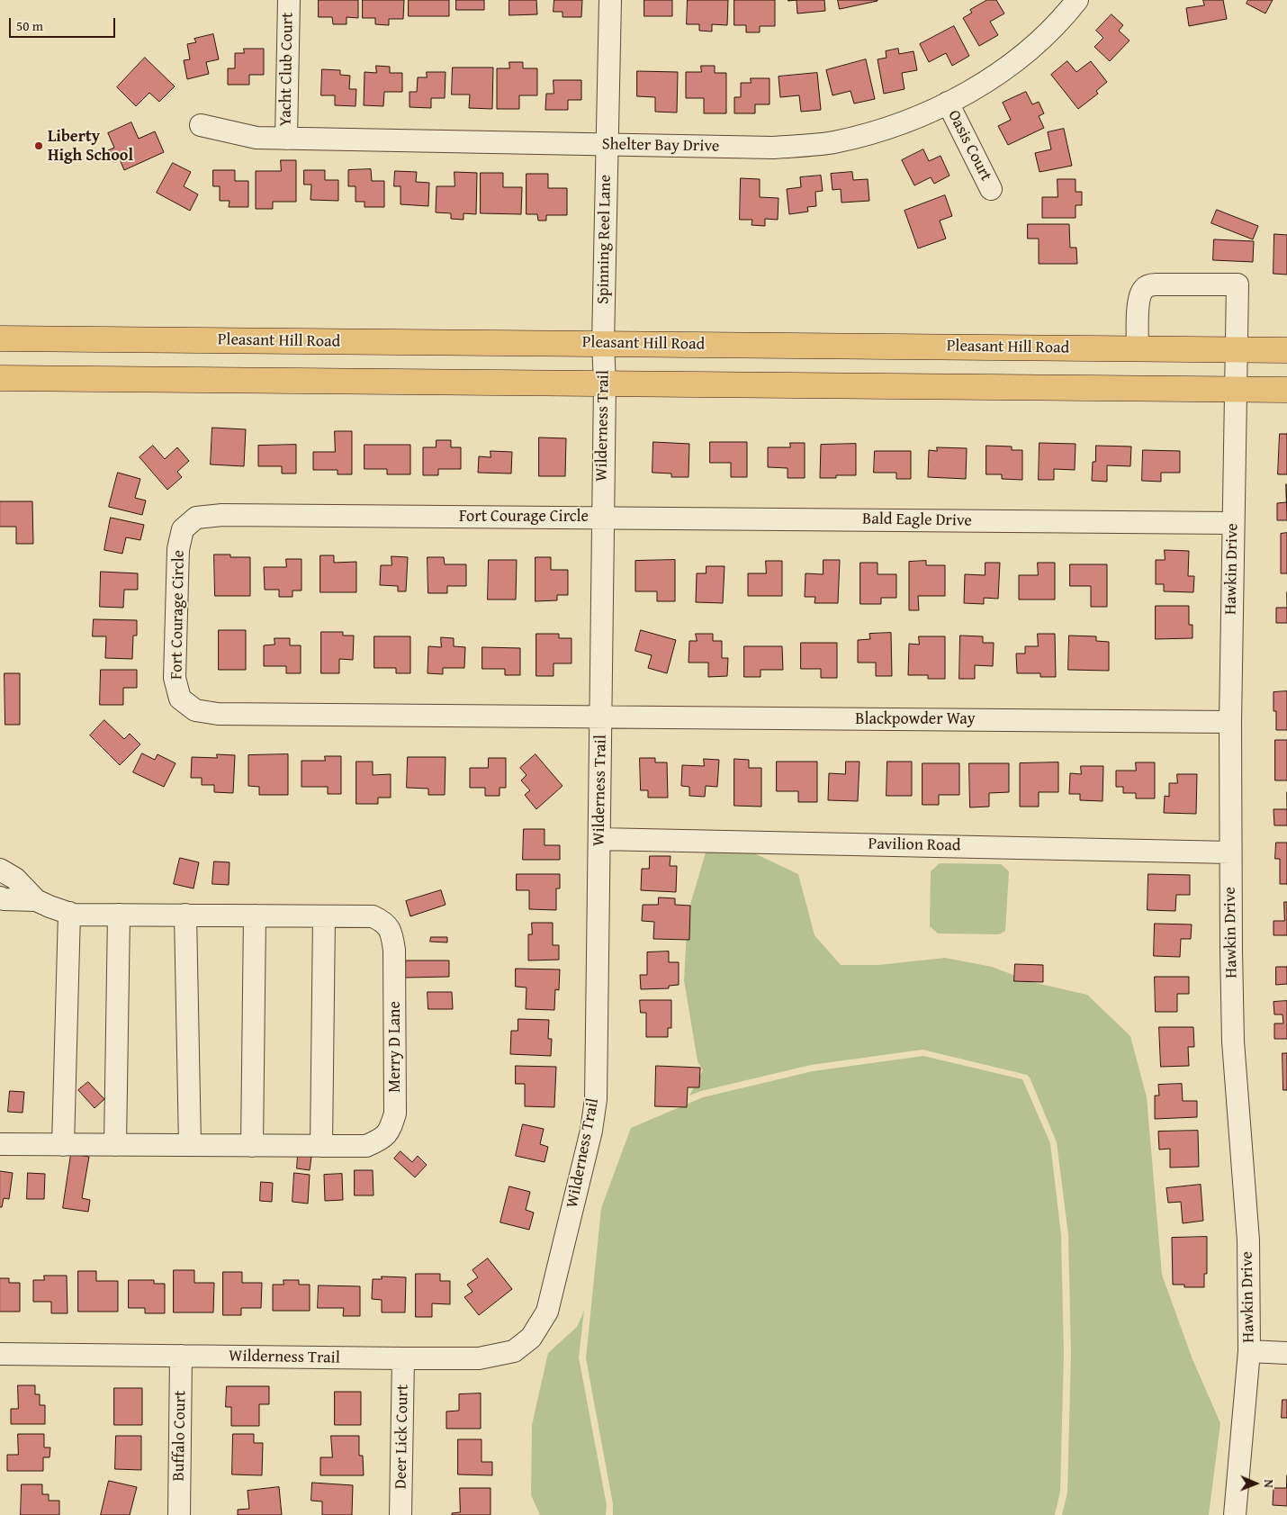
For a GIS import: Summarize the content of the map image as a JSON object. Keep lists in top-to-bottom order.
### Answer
{
  "streets": {
    "main road": ["Pleasant Hill Road"],
    "street": [
      "Yacht Club Court",
      "Shelter Bay Drive",
      "Oasis Court",
      "Spinning Reel Lane",
      "Wilderness Trail",
      "Fort Courage Circle",
      "Bald Eagle Drive",
      "Hawkin Drive",
      "Blackpowder Way",
      "Pavilion Road",
      "Merry D Lane",
      "Buffalo Court",
      "Deer Lick Court"
    ]
  },
  "crossings": [
    ["Yacht Club Court", "Shelter Bay Drive"],
    ["Shelter Bay Drive", "Oasis Court"],
    ["Shelter Bay Drive", "Spinning Reel Lane"],
    ["Spinning Reel Lane", "Pleasant Hill Road"],
    ["Spinning Reel Lane", "Wilderness Trail"],
    ["Pleasant Hill Road", "Wilderness Trail"],
    ["Pleasant Hill Road", "Hawkin Drive"],
    ["Wilderness Trail", "Fort Courage Circle"],
    ["Wilderness Trail", "Bald Eagle Drive"],
    ["Wilderness Trail", "Blackpowder Way"],
    ["Wilderness Trail", "Pavilion Road"],
    ["Wilderness Trail", "Buffalo Court"],
    ["Wilderness Trail", "Deer Lick Court"],
    ["Fort Courage Circle", "Bald Eagle Drive"],
    ["Fort Courage Circle", "Blackpowder Way"],
    ["Bald Eagle Drive", "Hawkin Drive"],
    ["Hawkin Drive", "Blackpowder Way"],
    ["Hawkin Drive", "Pavilion Road"]
  ],
  "places": ["Liberty High School"],
  "scale_bar": "50 m",
  "north": "right"
}
